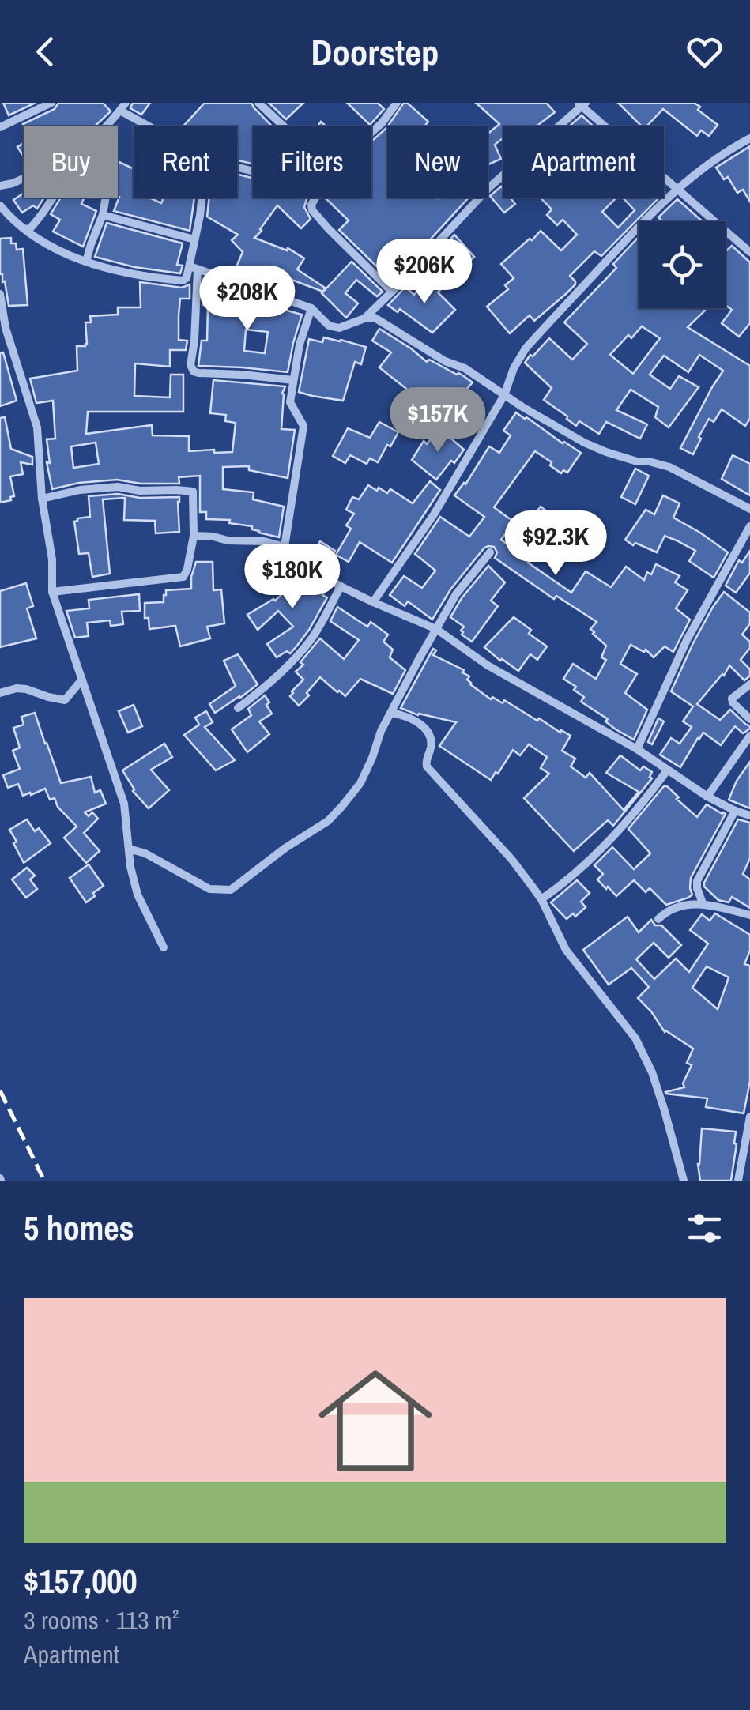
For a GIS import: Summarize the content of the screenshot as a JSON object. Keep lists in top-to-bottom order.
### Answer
{
  "page": {
    "header": "Doorstep",
    "chip": [
      "Buy",
      "Rent",
      "Filters",
      "New",
      "Apartment"
    ],
    "price": [
      "$206K",
      "$208K",
      "$157K",
      "$92.3K",
      "$180K"
    ],
    "heading": "5 homes",
    "list": [
      {
        "name": "$157,000",
        "note": "3 rooms · 113 m² · Apartment"
      }
    ]
  }
}
